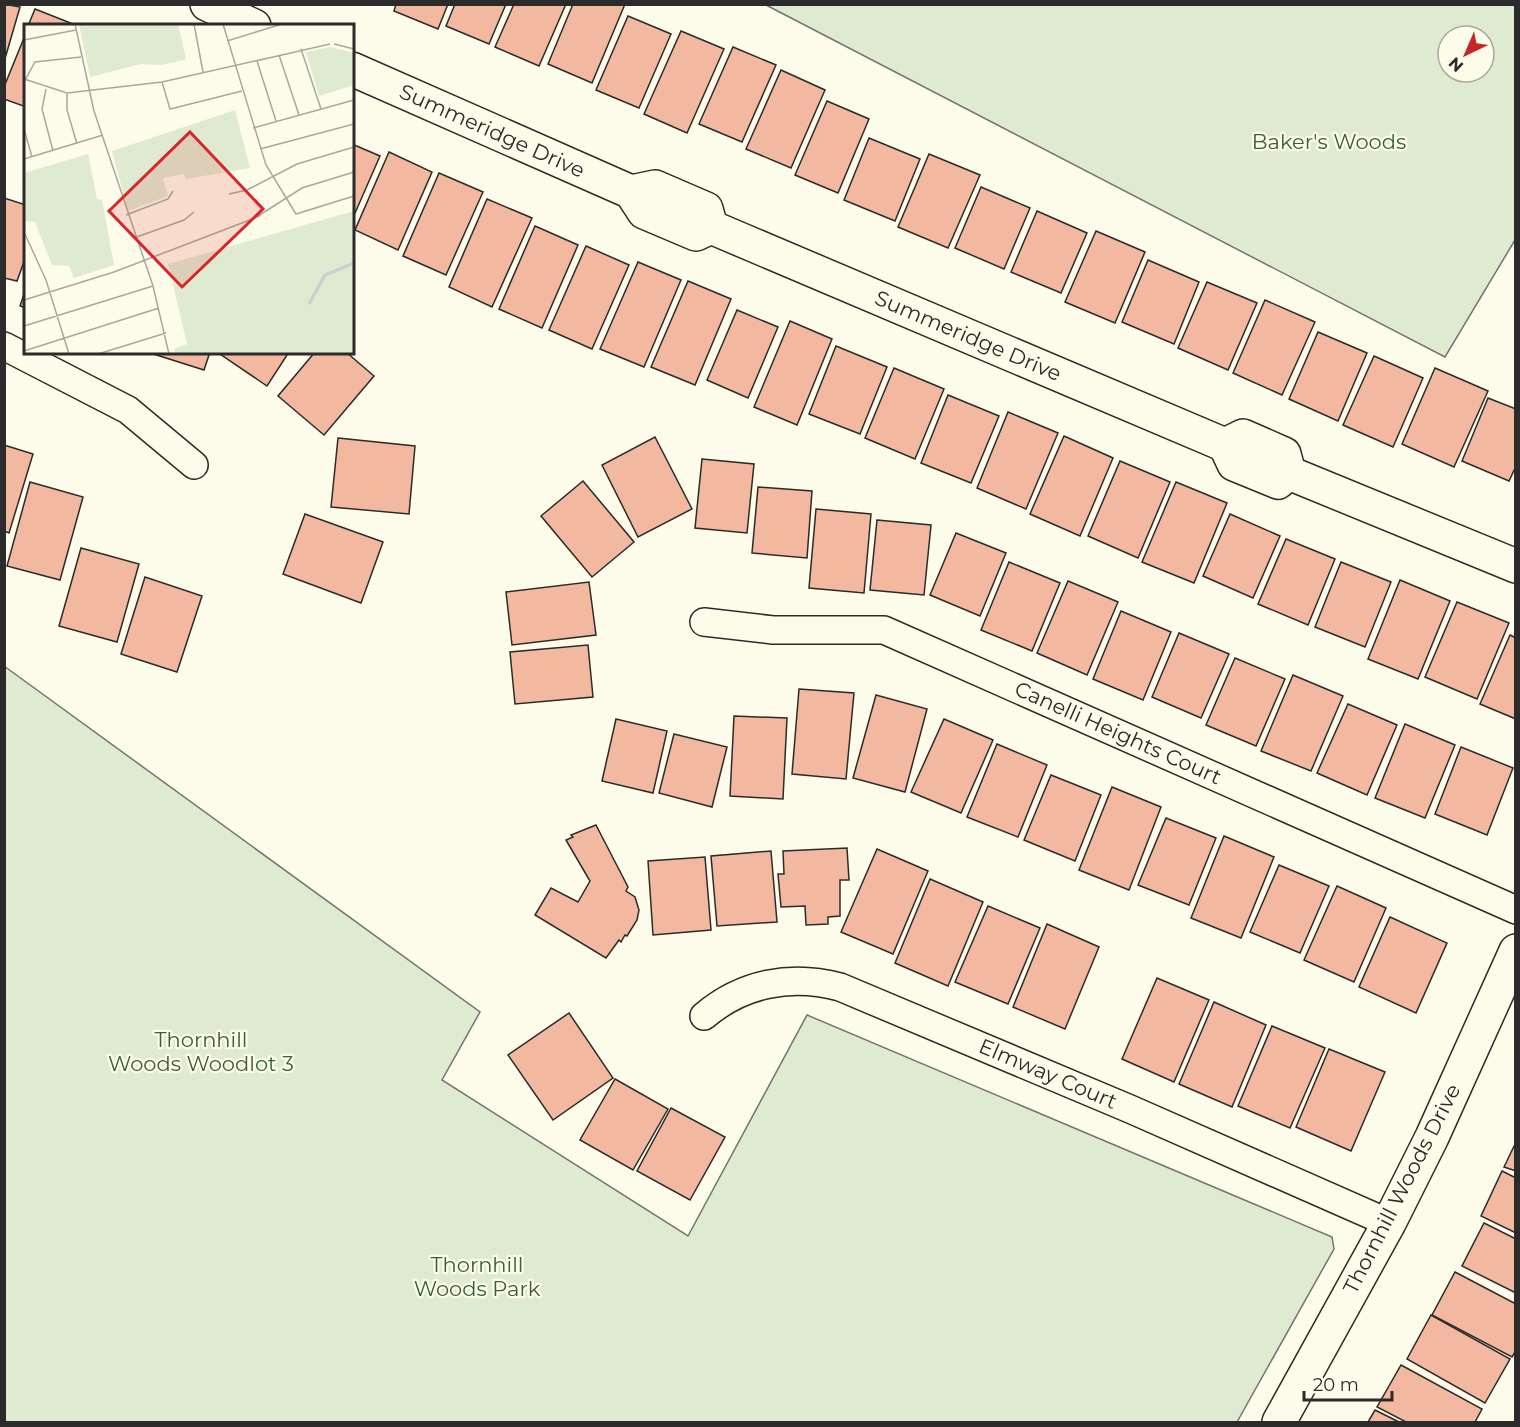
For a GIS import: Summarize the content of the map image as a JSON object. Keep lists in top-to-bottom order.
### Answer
{
  "streets": {
    "street": [
      "Summeridge Drive",
      "Canelli Heights Court",
      "Elmway Court",
      "Thornhill Woods Drive"
    ]
  },
  "crossings": [
    ["Elmway Court", "Thornhill Woods Drive"]
  ],
  "parks": ["Baker's Woods", "Thornhill Woods Woodlot 3", "Thornhill Woods Park"],
  "scale_bar": "20 m",
  "north": "bottom left"
}
